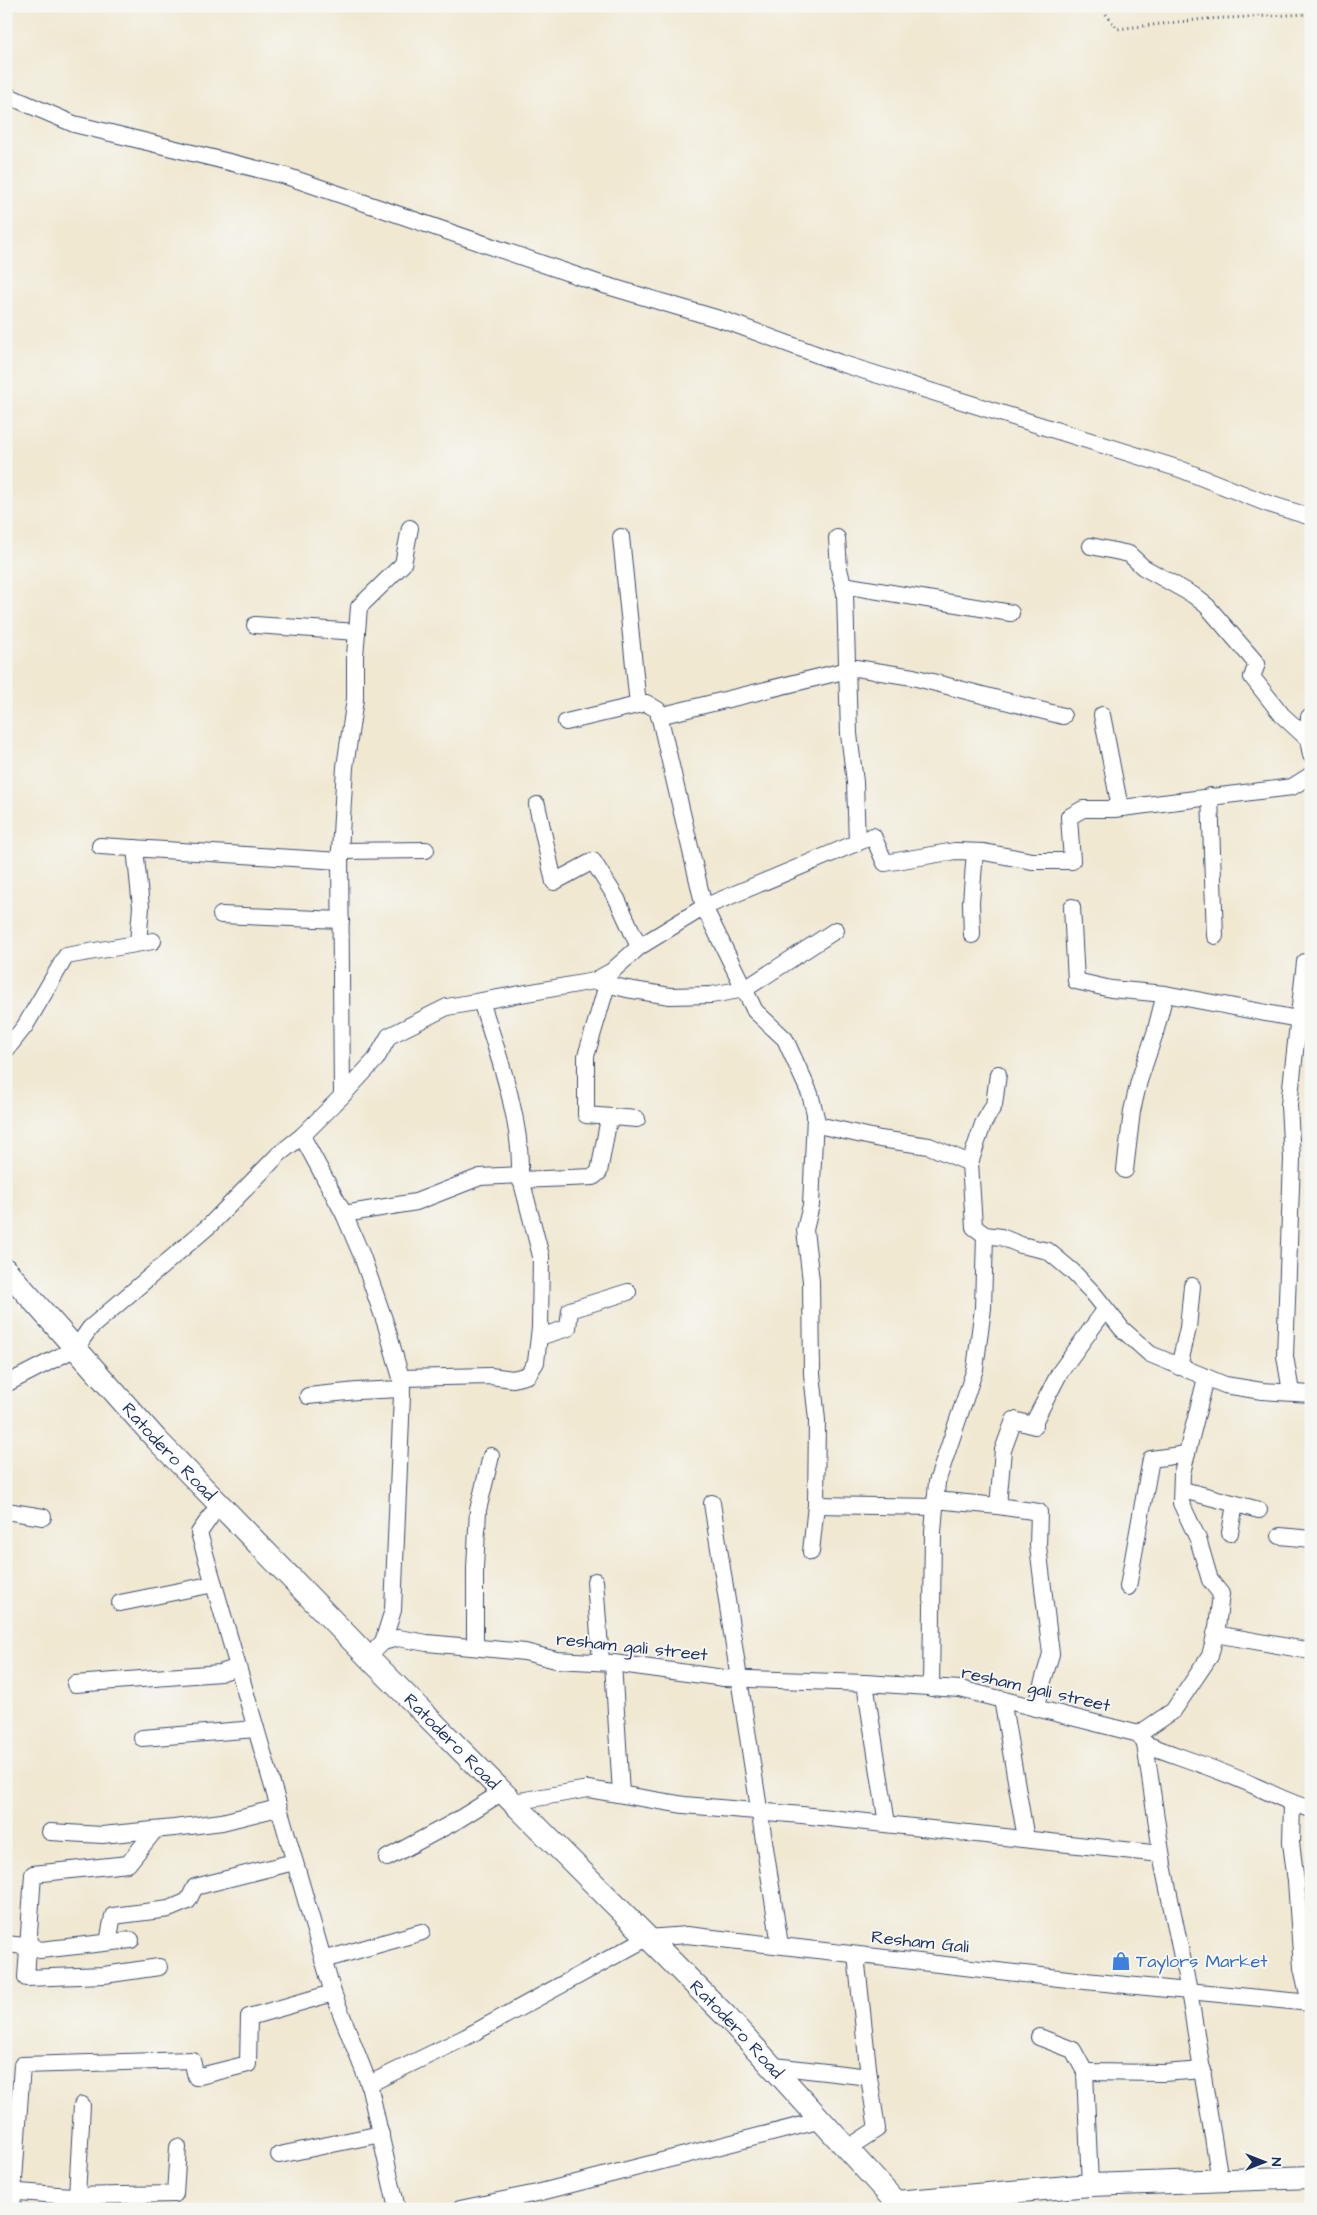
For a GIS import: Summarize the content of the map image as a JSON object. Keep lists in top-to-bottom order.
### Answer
{
  "streets": {
    "main road": ["Ratodero Road"],
    "street": ["resham gali street", "Resham Gali"]
  },
  "crossings": [
    ["Ratodero Road", "resham gali street"],
    ["Ratodero Road", "Resham Gali"]
  ],
  "places": {
    "shop": ["Taylors Market"]
  },
  "north": "right"
}
